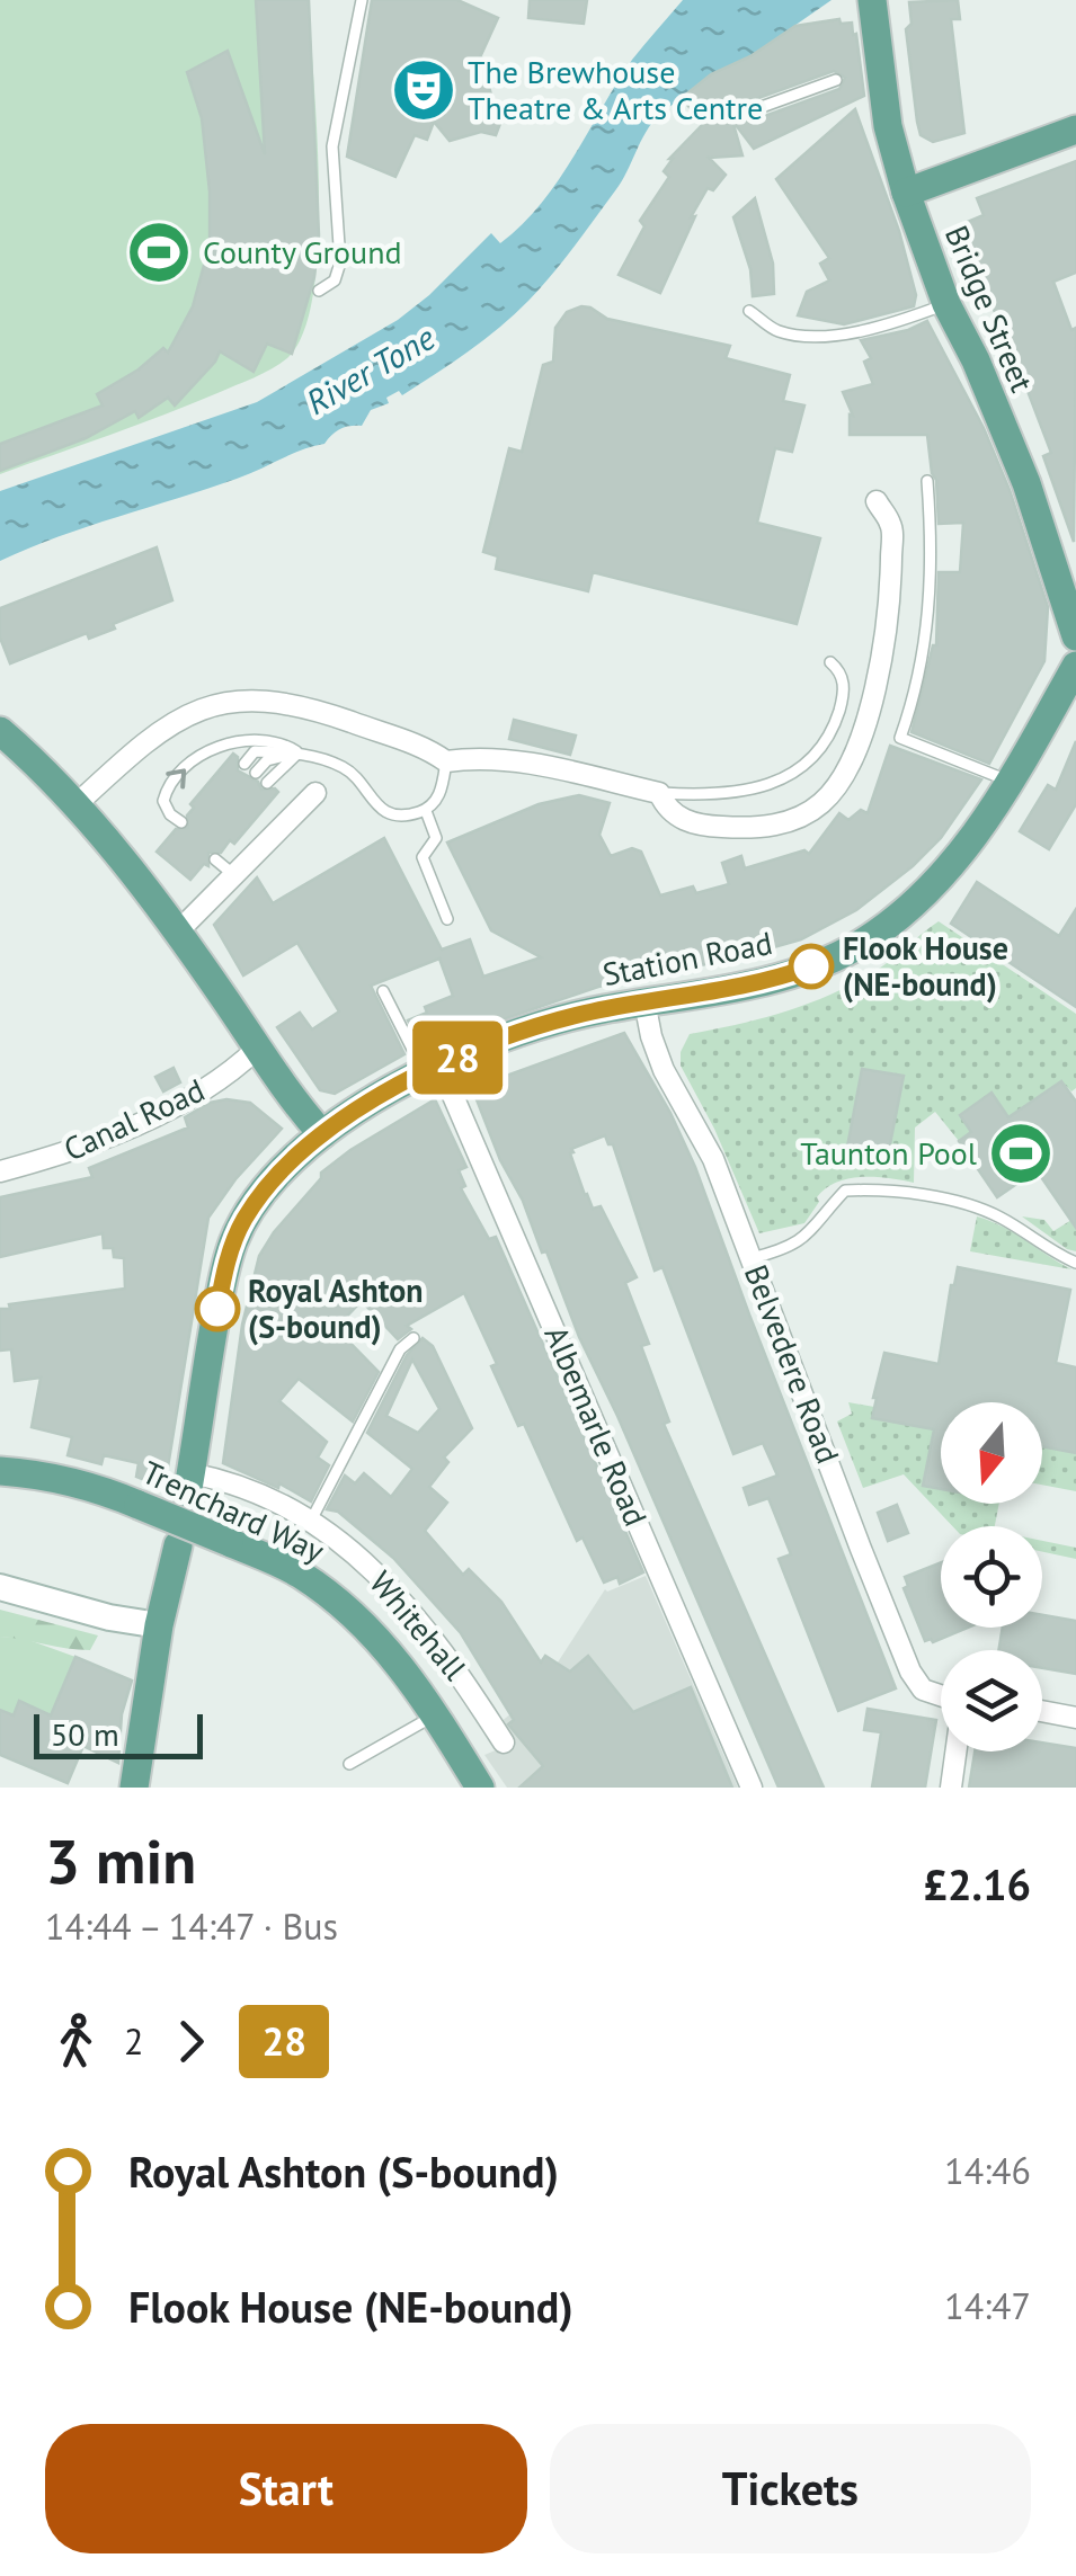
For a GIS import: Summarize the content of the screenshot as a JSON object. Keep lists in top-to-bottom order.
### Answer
{
  "streets": {
    "main road": ["Bridge Street", "Station Road", "Trenchard Way"],
    "street": [
      "Canal Road",
      "Belvedere Road",
      "Albemarle Road",
      "Whitehall"
    ]
  },
  "crossings": [
    ["Station Road", "Belvedere Road"],
    ["Station Road", "Albemarle Road"],
    ["Station Road", "Whitehall"]
  ],
  "water": ["River Tone"],
  "places": {
    "theatre": ["The Brewhouse Theatre & Arts Centre"],
    "sports": ["County Ground", "Taunton Pool"],
    "other": ["Flook House (NE-bound)", "Royal Ashton (S-bound)"]
  },
  "lines": ["bus line 28"],
  "scale_bar": "50 m",
  "north": "bottom",
  "page": {
    "on_map": "28",
    "scale": "50 m",
    "heading": ["3 min", "14:44 – 14:47 · Bus", "£2.16"],
    "legs": ["2", "28"],
    "list": [
      {
        "name": "Royal Ashton (S-bound)",
        "value": "14:46"
      },
      {
        "name": "Flook House (NE-bound)",
        "value": "14:47"
      }
    ],
    "buttons": ["Start", "Tickets"]
  }
}
